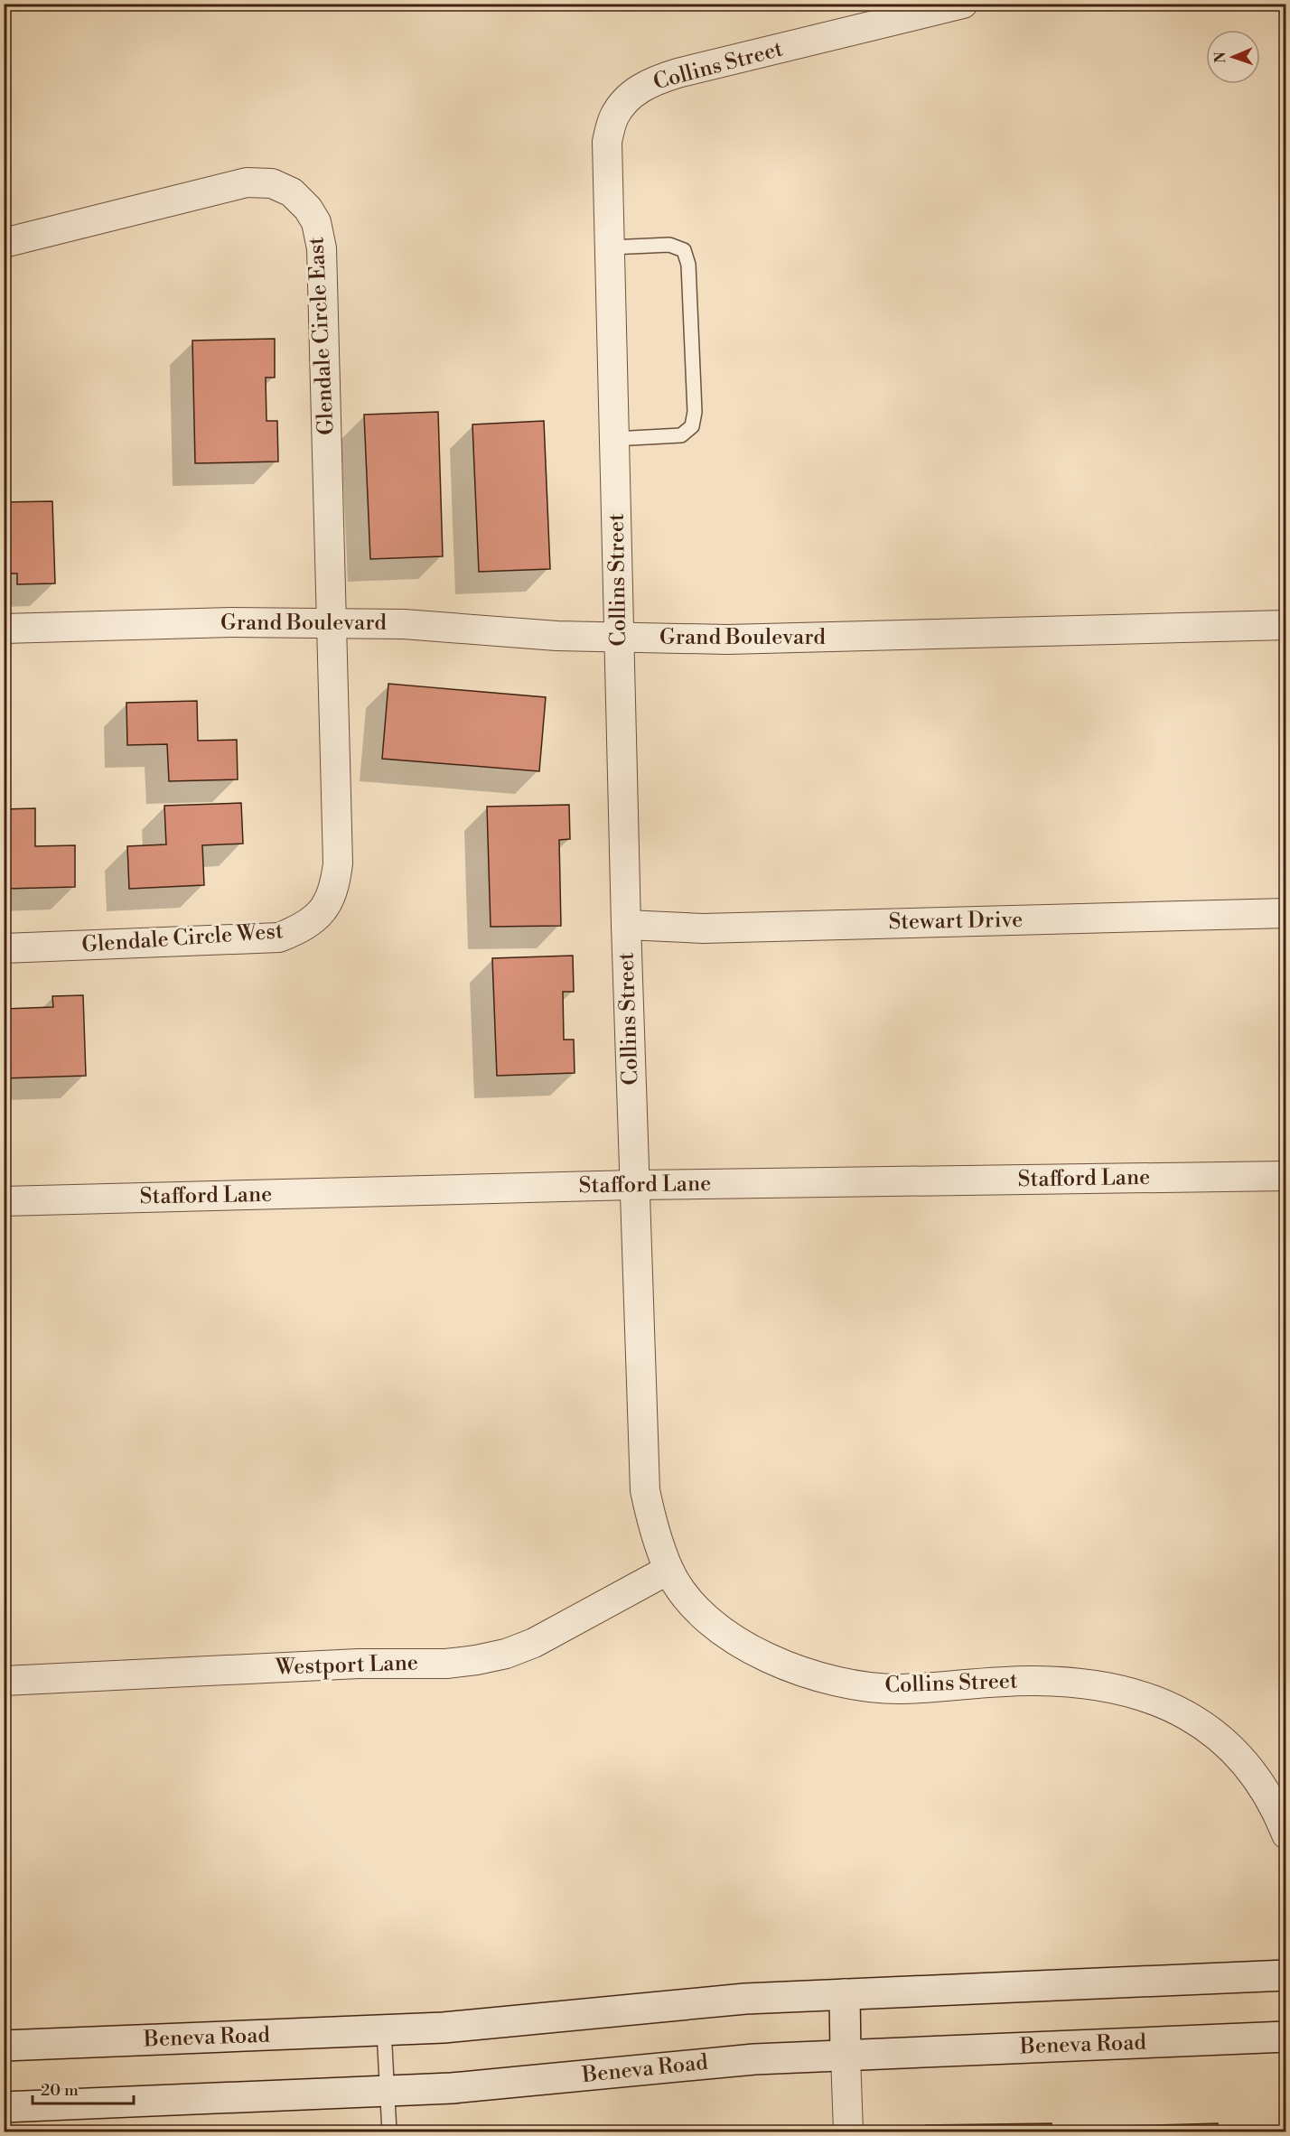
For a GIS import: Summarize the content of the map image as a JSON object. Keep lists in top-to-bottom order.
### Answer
{
  "streets": {
    "main road": ["Beneva Road"],
    "street": [
      "Collins Street",
      "Glendale Circle East",
      "Grand Boulevard",
      "Stewart Drive",
      "Glendale Circle West",
      "Stafford Lane",
      "Westport Lane"
    ]
  },
  "crossings": [
    ["Collins Street", "Grand Boulevard"],
    ["Collins Street", "Stewart Drive"],
    ["Collins Street", "Stafford Lane"],
    ["Collins Street", "Westport Lane"],
    ["Glendale Circle East", "Grand Boulevard"],
    ["Glendale Circle East", "Glendale Circle West"],
    ["Grand Boulevard", "Glendale Circle West"]
  ],
  "scale_bar": "20 m",
  "north": "left"
}
